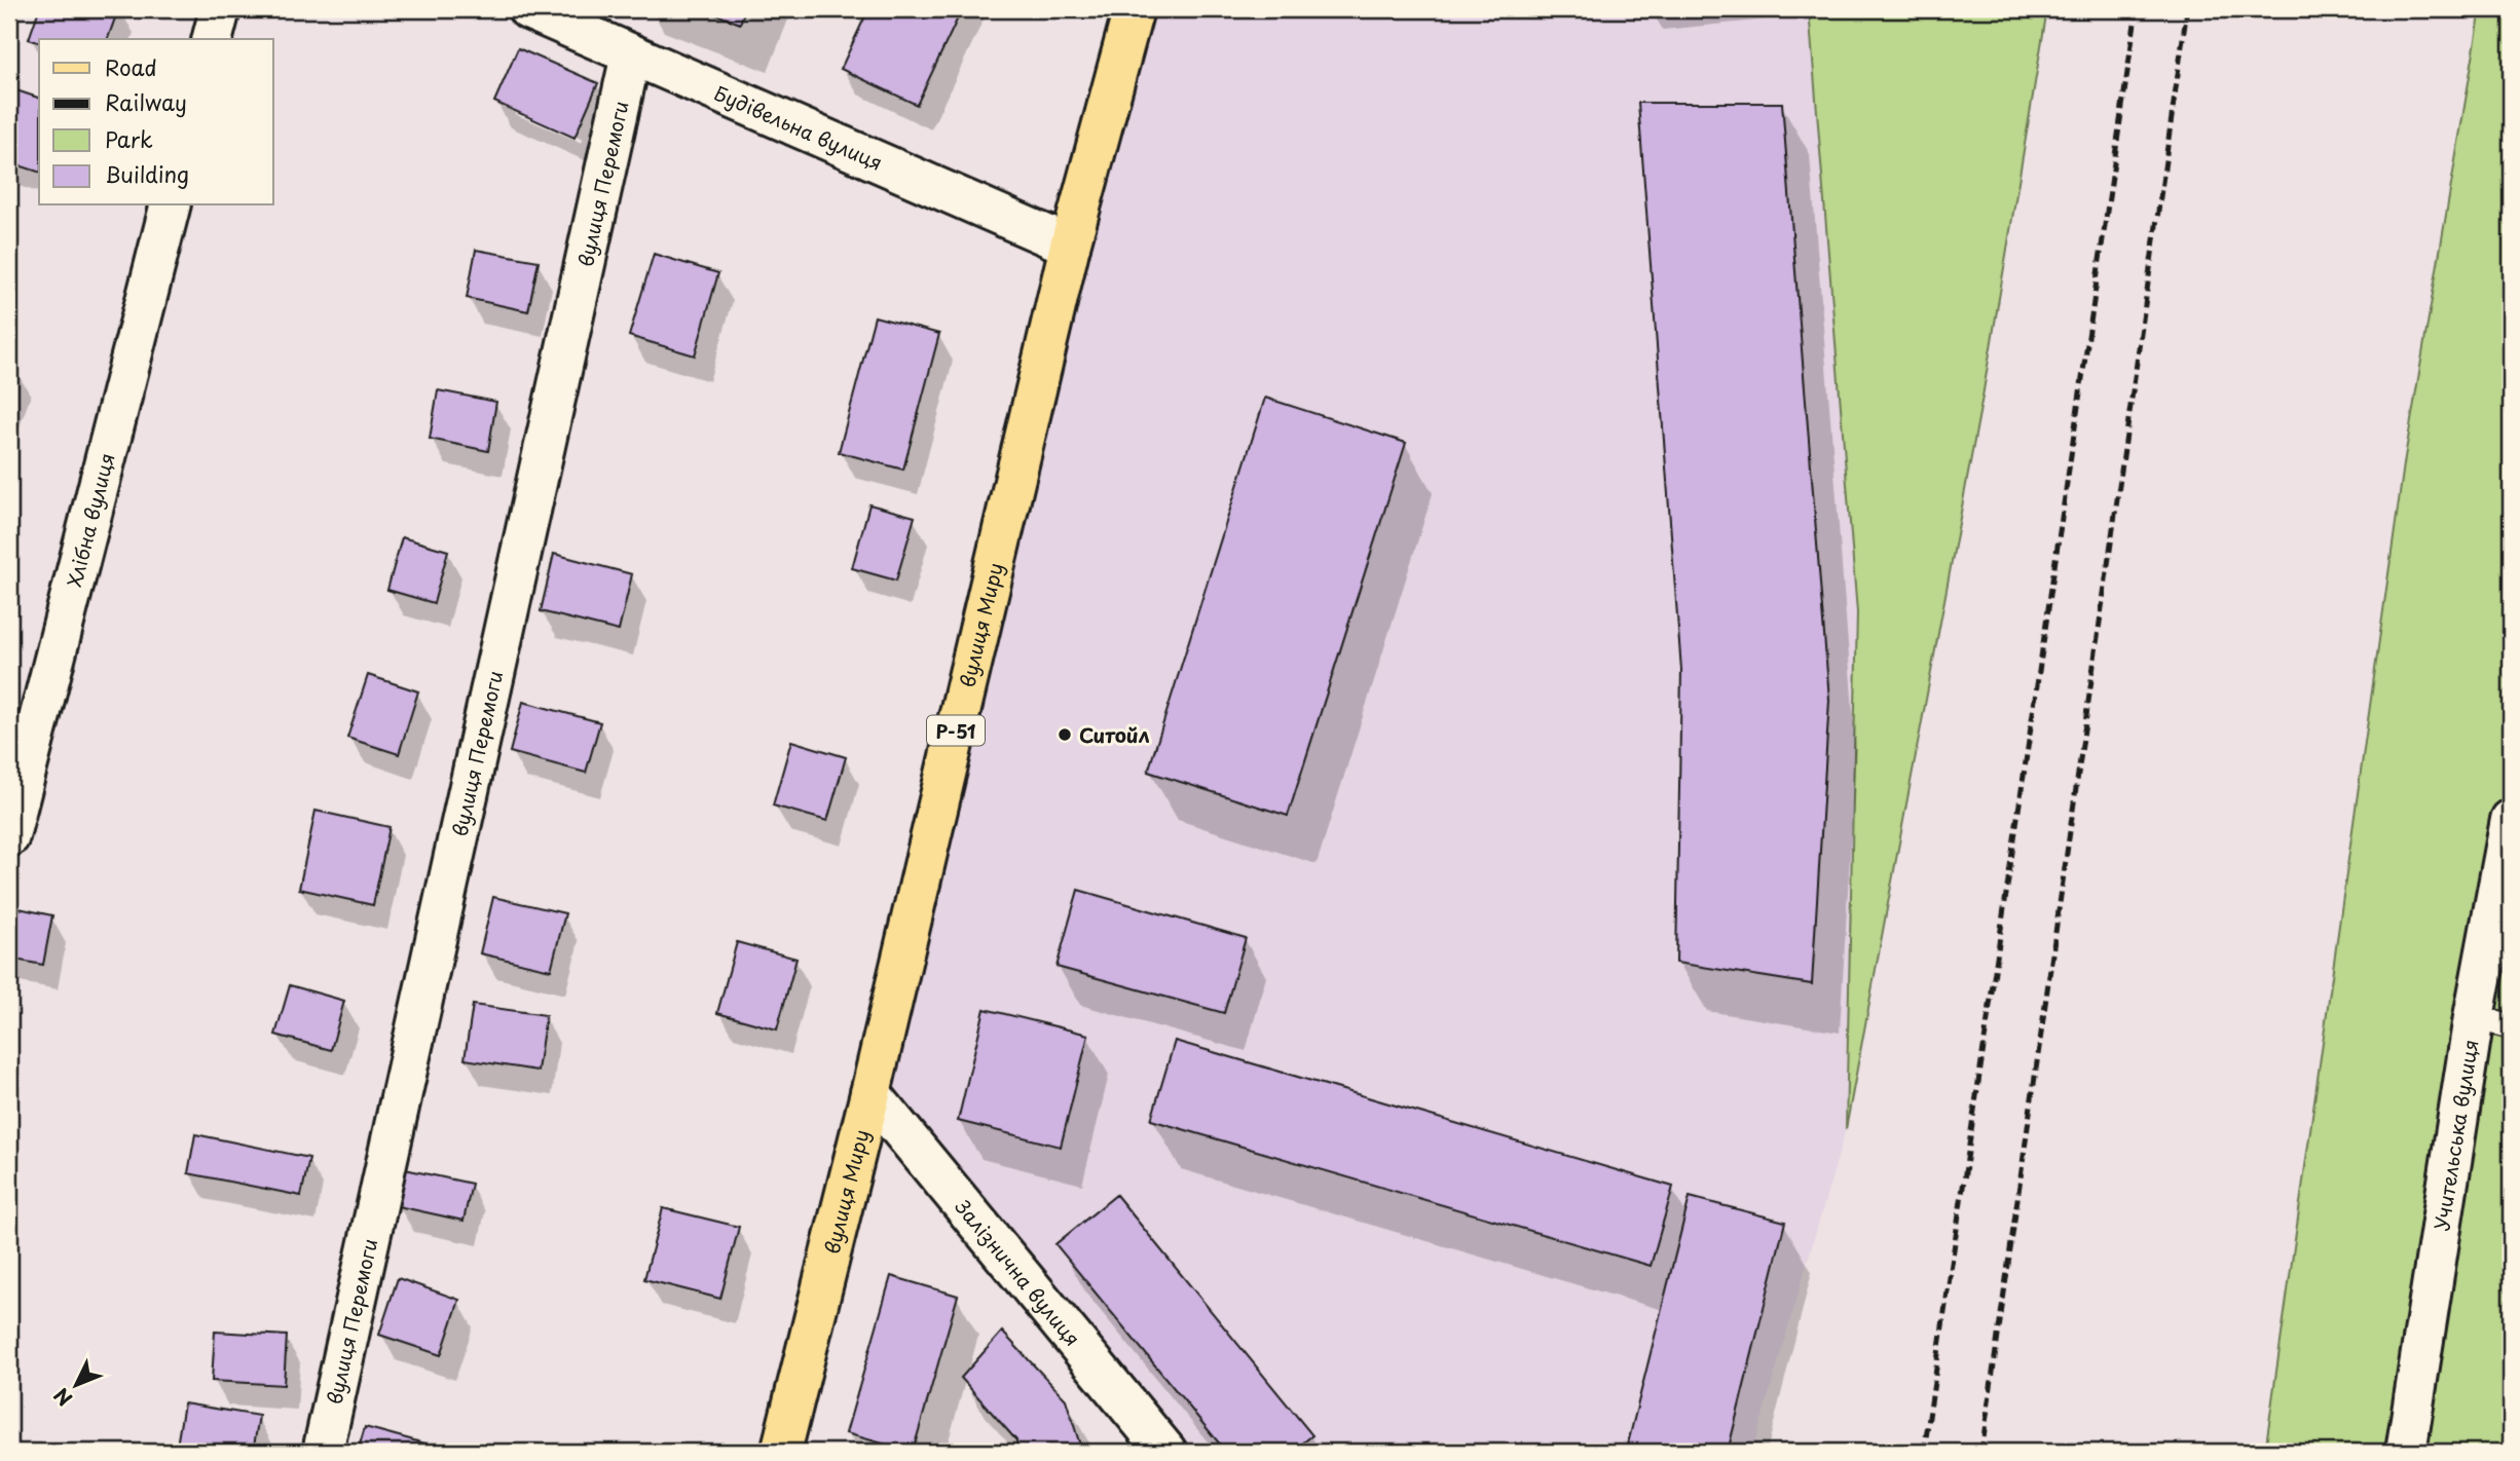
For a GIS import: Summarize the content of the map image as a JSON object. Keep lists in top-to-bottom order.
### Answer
{
  "streets": {
    "main road": ["вулиця Миру", "Р-51"],
    "street": [
      "Будівельна вулиця",
      "вулиця Перемоги",
      "Хлібна вулиця",
      "Учительська вулиця",
      "Залізнична вулиця"
    ]
  },
  "crossings": [
    ["Будівельна вулиця", "вулиця Перемоги"],
    ["Будівельна вулиця", "вулиця Миру"],
    ["вулиця Миру", "Залізнична вулиця"]
  ],
  "places": ["Ситойл"],
  "legend": [
    "Road",
    "Railway",
    "Park",
    "Building"
  ],
  "north": "bottom left"
}
